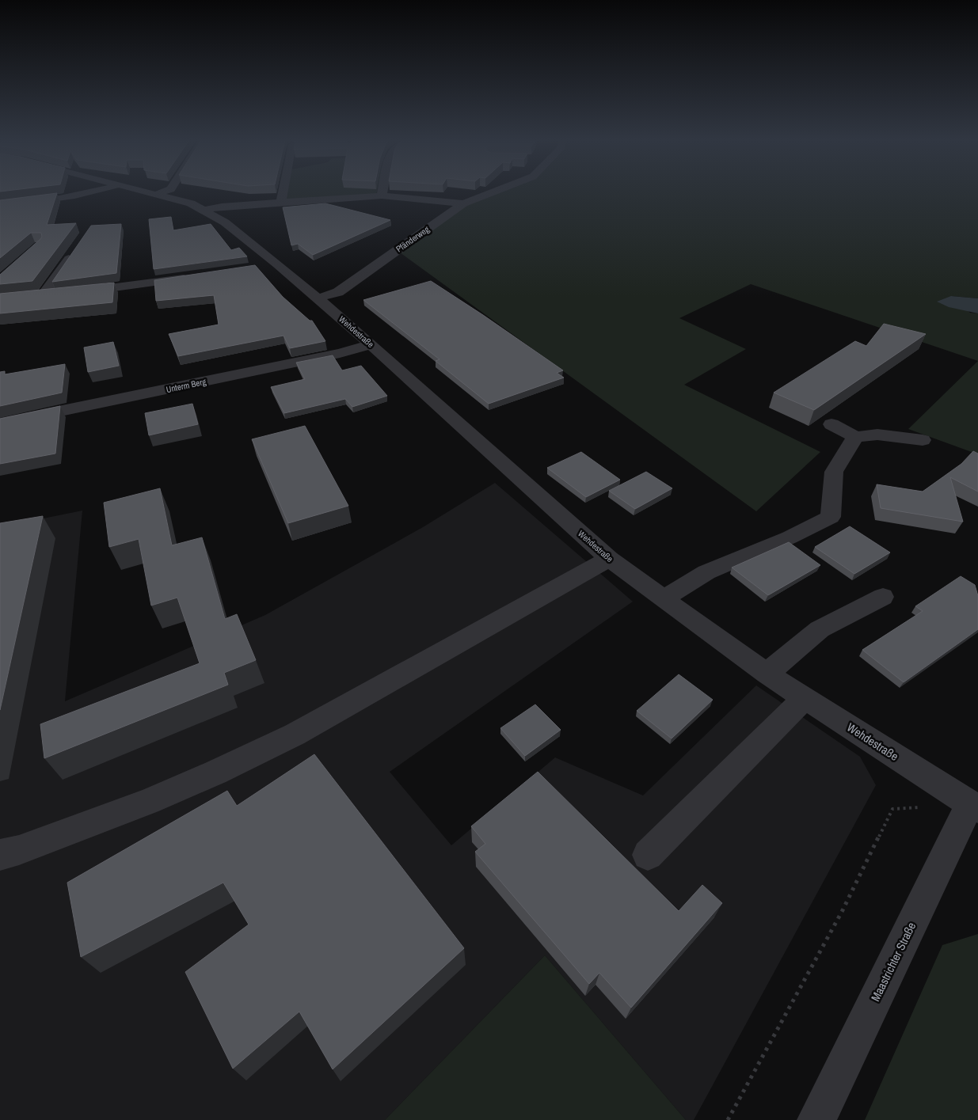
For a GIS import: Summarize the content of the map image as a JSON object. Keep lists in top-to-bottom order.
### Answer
{
  "streets": {
    "street": [
      "Pfänderweg",
      "Wehdestraße",
      "Unterm Berg",
      "Maastrichter Straße"
    ]
  },
  "crossings": [
    ["Pfänderweg", "Wehdestraße"],
    ["Wehdestraße", "Unterm Berg"],
    ["Wehdestraße", "Maastrichter Straße"]
  ]
}
